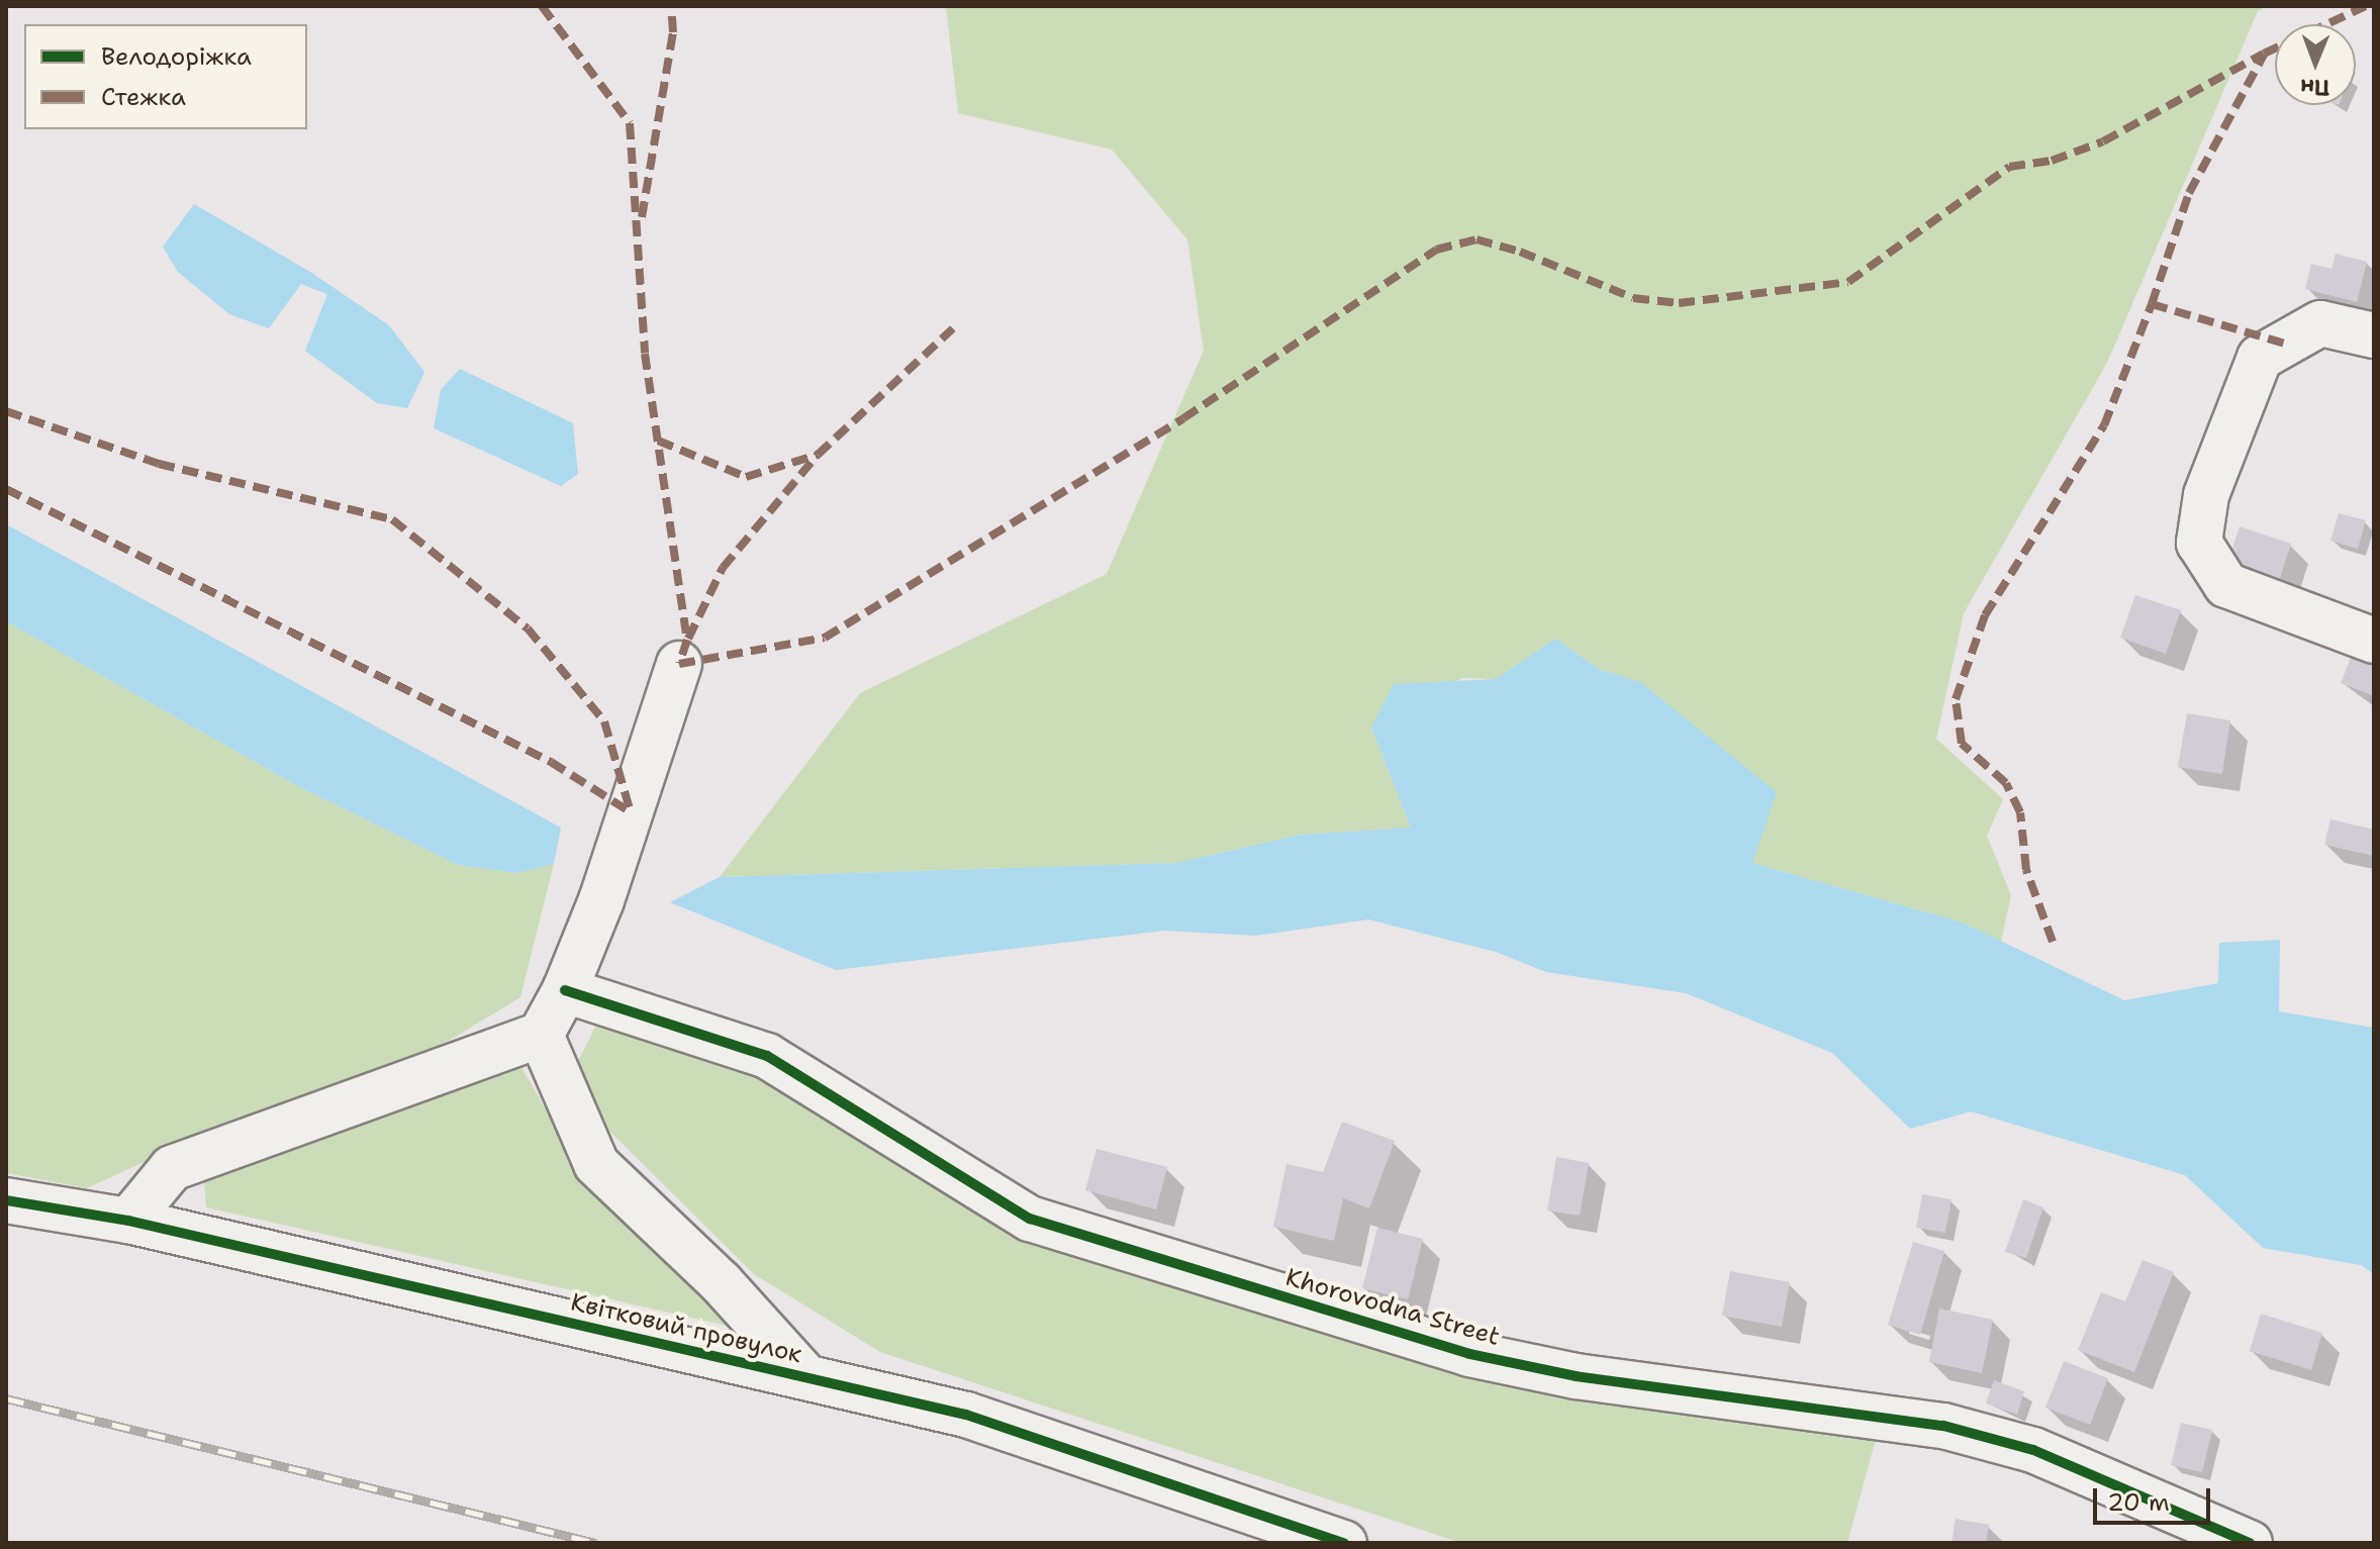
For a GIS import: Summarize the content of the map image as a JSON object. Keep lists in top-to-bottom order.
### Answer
{
  "streets": {
    "street": ["Khorovodna Street", "Квітковий провулок"]
  },
  "legend": ["Велодоріжка", "Стежка"],
  "scale_bar": "20 m",
  "north": "bottom"
}
